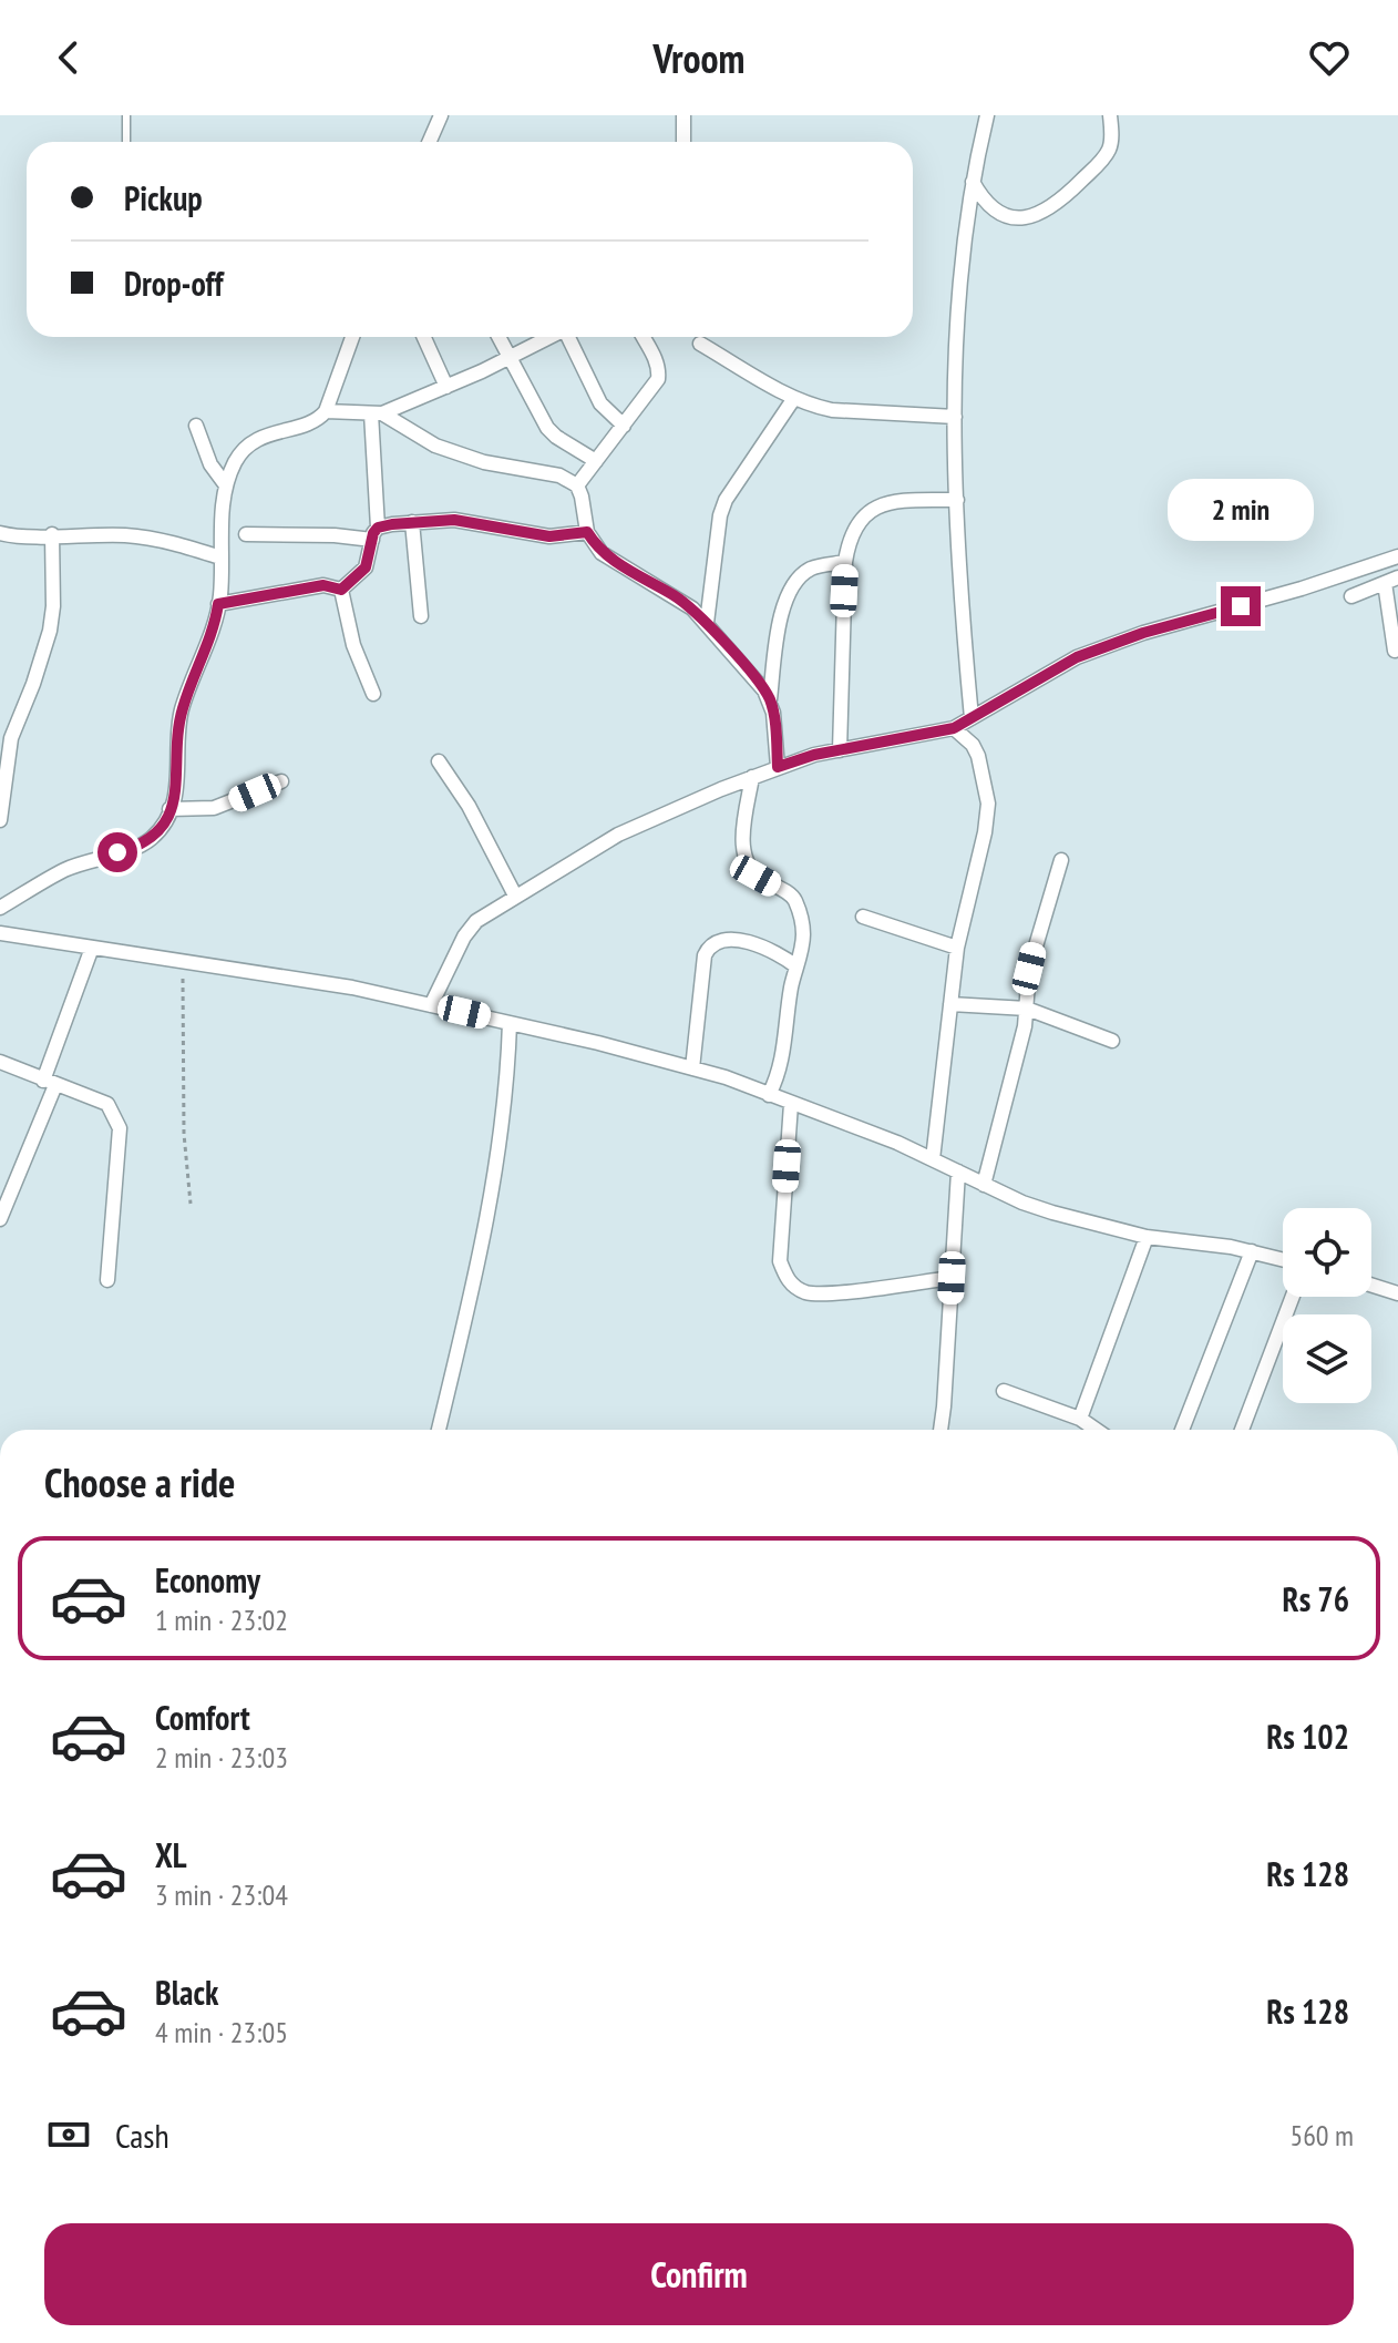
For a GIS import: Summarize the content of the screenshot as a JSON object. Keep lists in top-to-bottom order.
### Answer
{
  "page": {
    "header": "Vroom",
    "banner": ["Pickup", "Drop-off"],
    "bubble": "2 min",
    "heading": "Choose a ride",
    "list": [
      {
        "name": "Economy",
        "note": "1 min · 23:02",
        "value": "Rs 76"
      },
      {
        "name": "Comfort",
        "note": "2 min · 23:03",
        "value": "Rs 102"
      },
      {
        "name": "XL",
        "note": "3 min · 23:04",
        "value": "Rs 128"
      },
      {
        "name": "Black",
        "note": "4 min · 23:05",
        "value": "Rs 128"
      }
    ],
    "pay": ["Cash", "560 m"],
    "buttons": "Confirm"
  }
}
